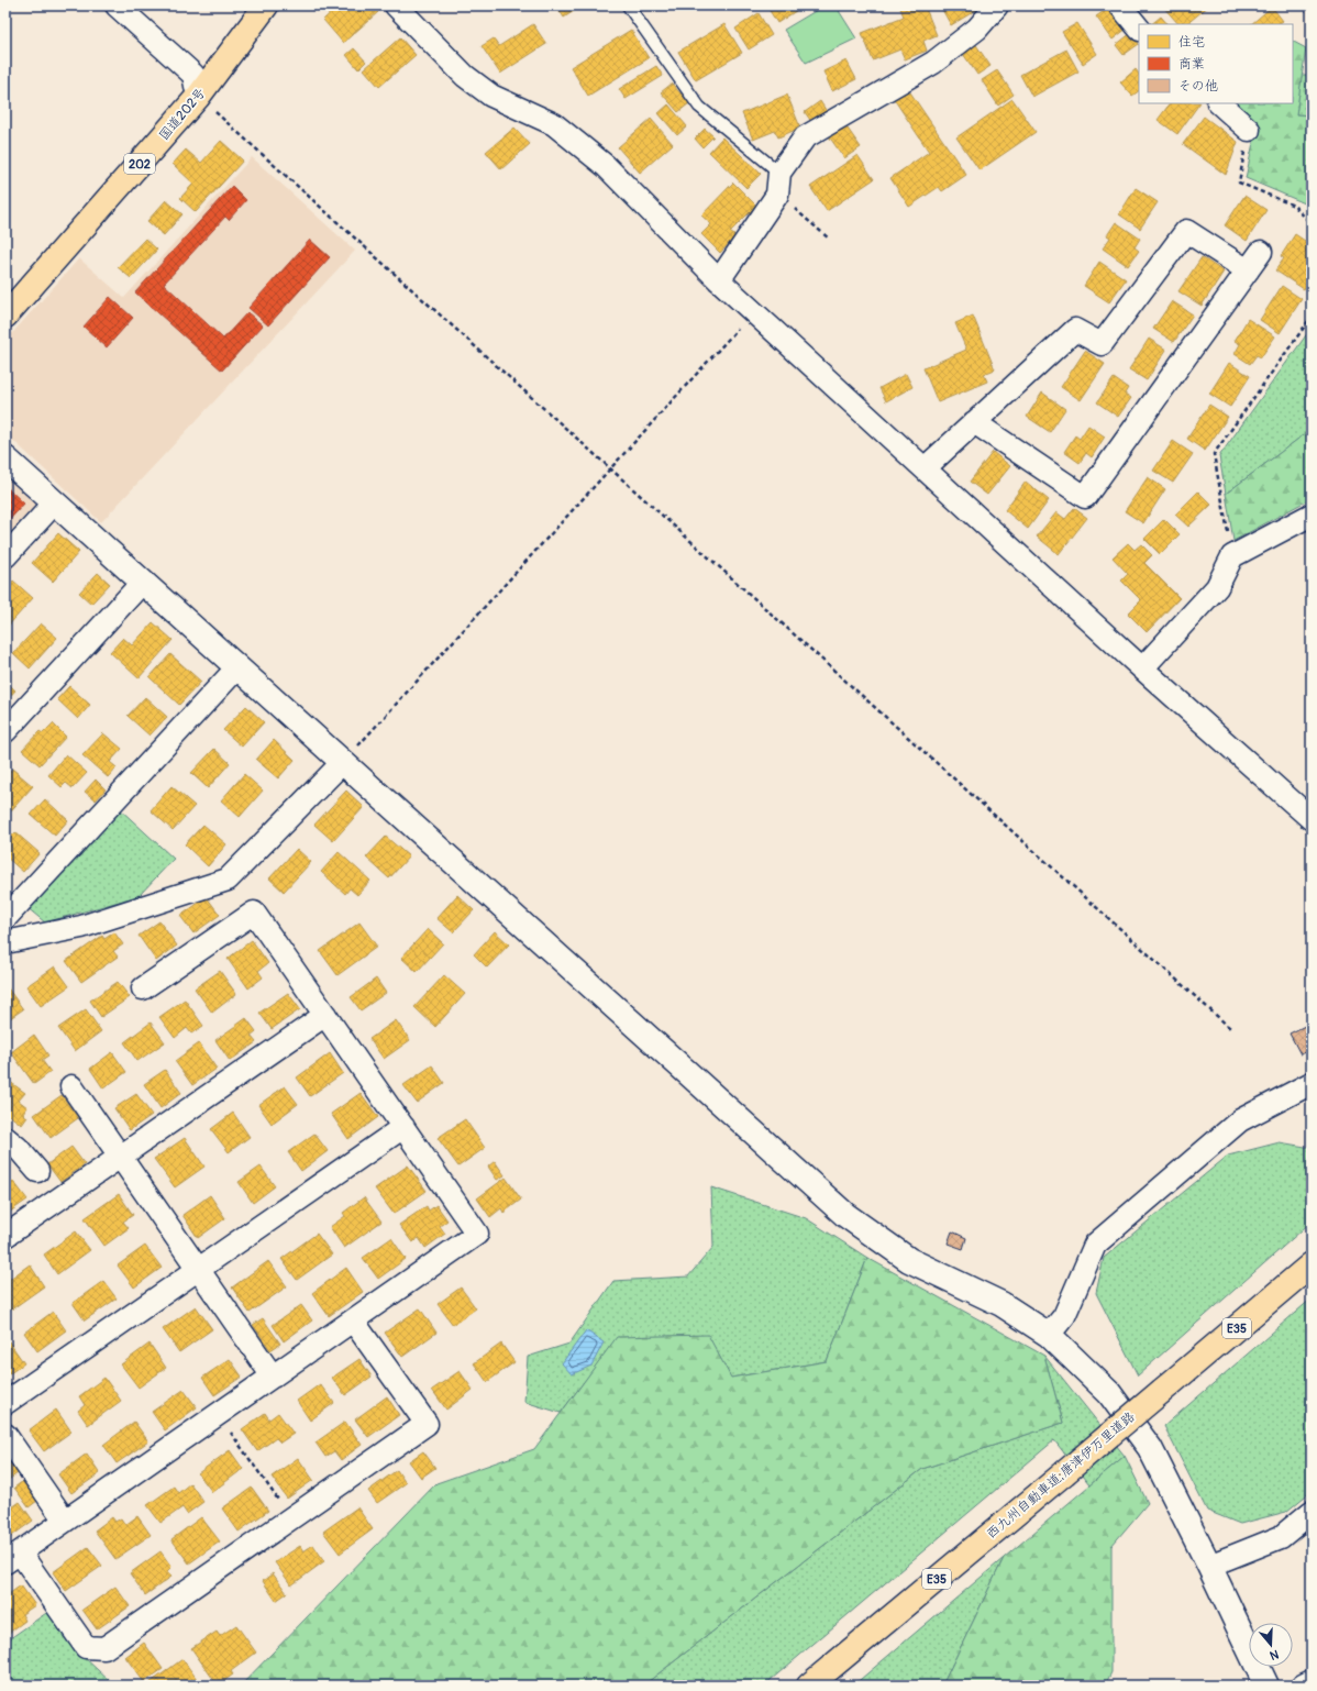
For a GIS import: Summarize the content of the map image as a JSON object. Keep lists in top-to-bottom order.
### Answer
{
  "streets": {
    "highway": [
      "国道202号",
      "202",
      "E35",
      "西九州自動車道;唐津伊万里道路"
    ]
  },
  "legend": ["住宅", "商業", "その他"],
  "north": "bottom"
}
